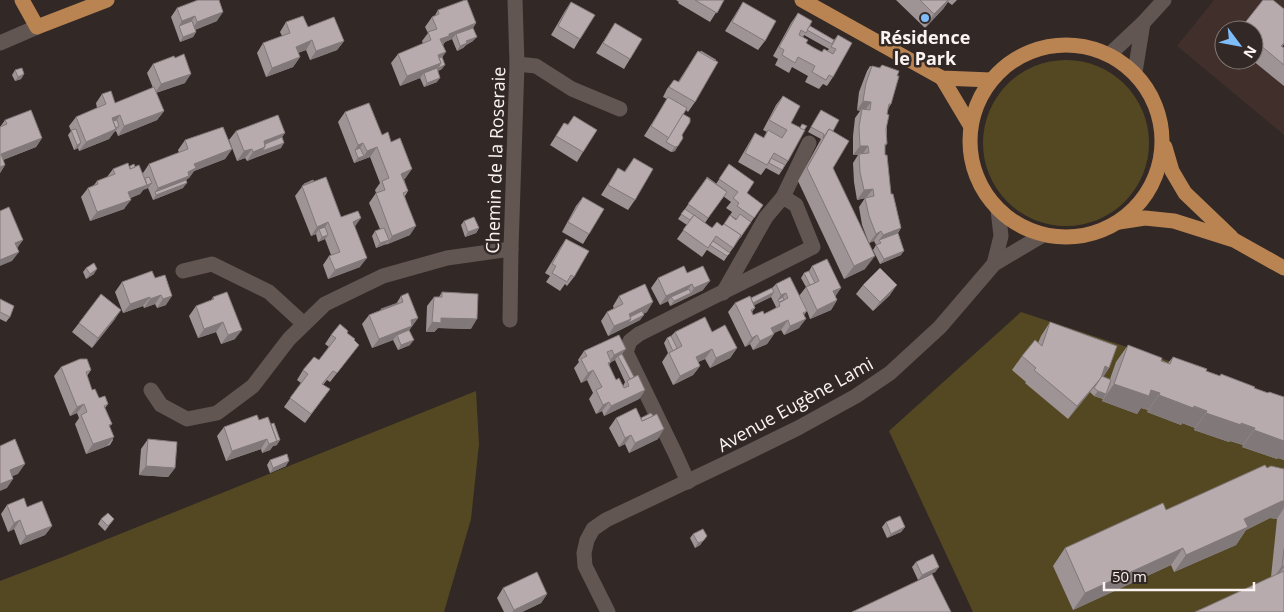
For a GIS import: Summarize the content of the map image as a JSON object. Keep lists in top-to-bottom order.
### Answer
{
  "streets": {
    "street": ["Chemin de la Roseraie", "Avenue Eugène Lami"]
  },
  "places": ["Résidence le Park"],
  "scale_bar": "50 m",
  "north": "bottom right"
}
